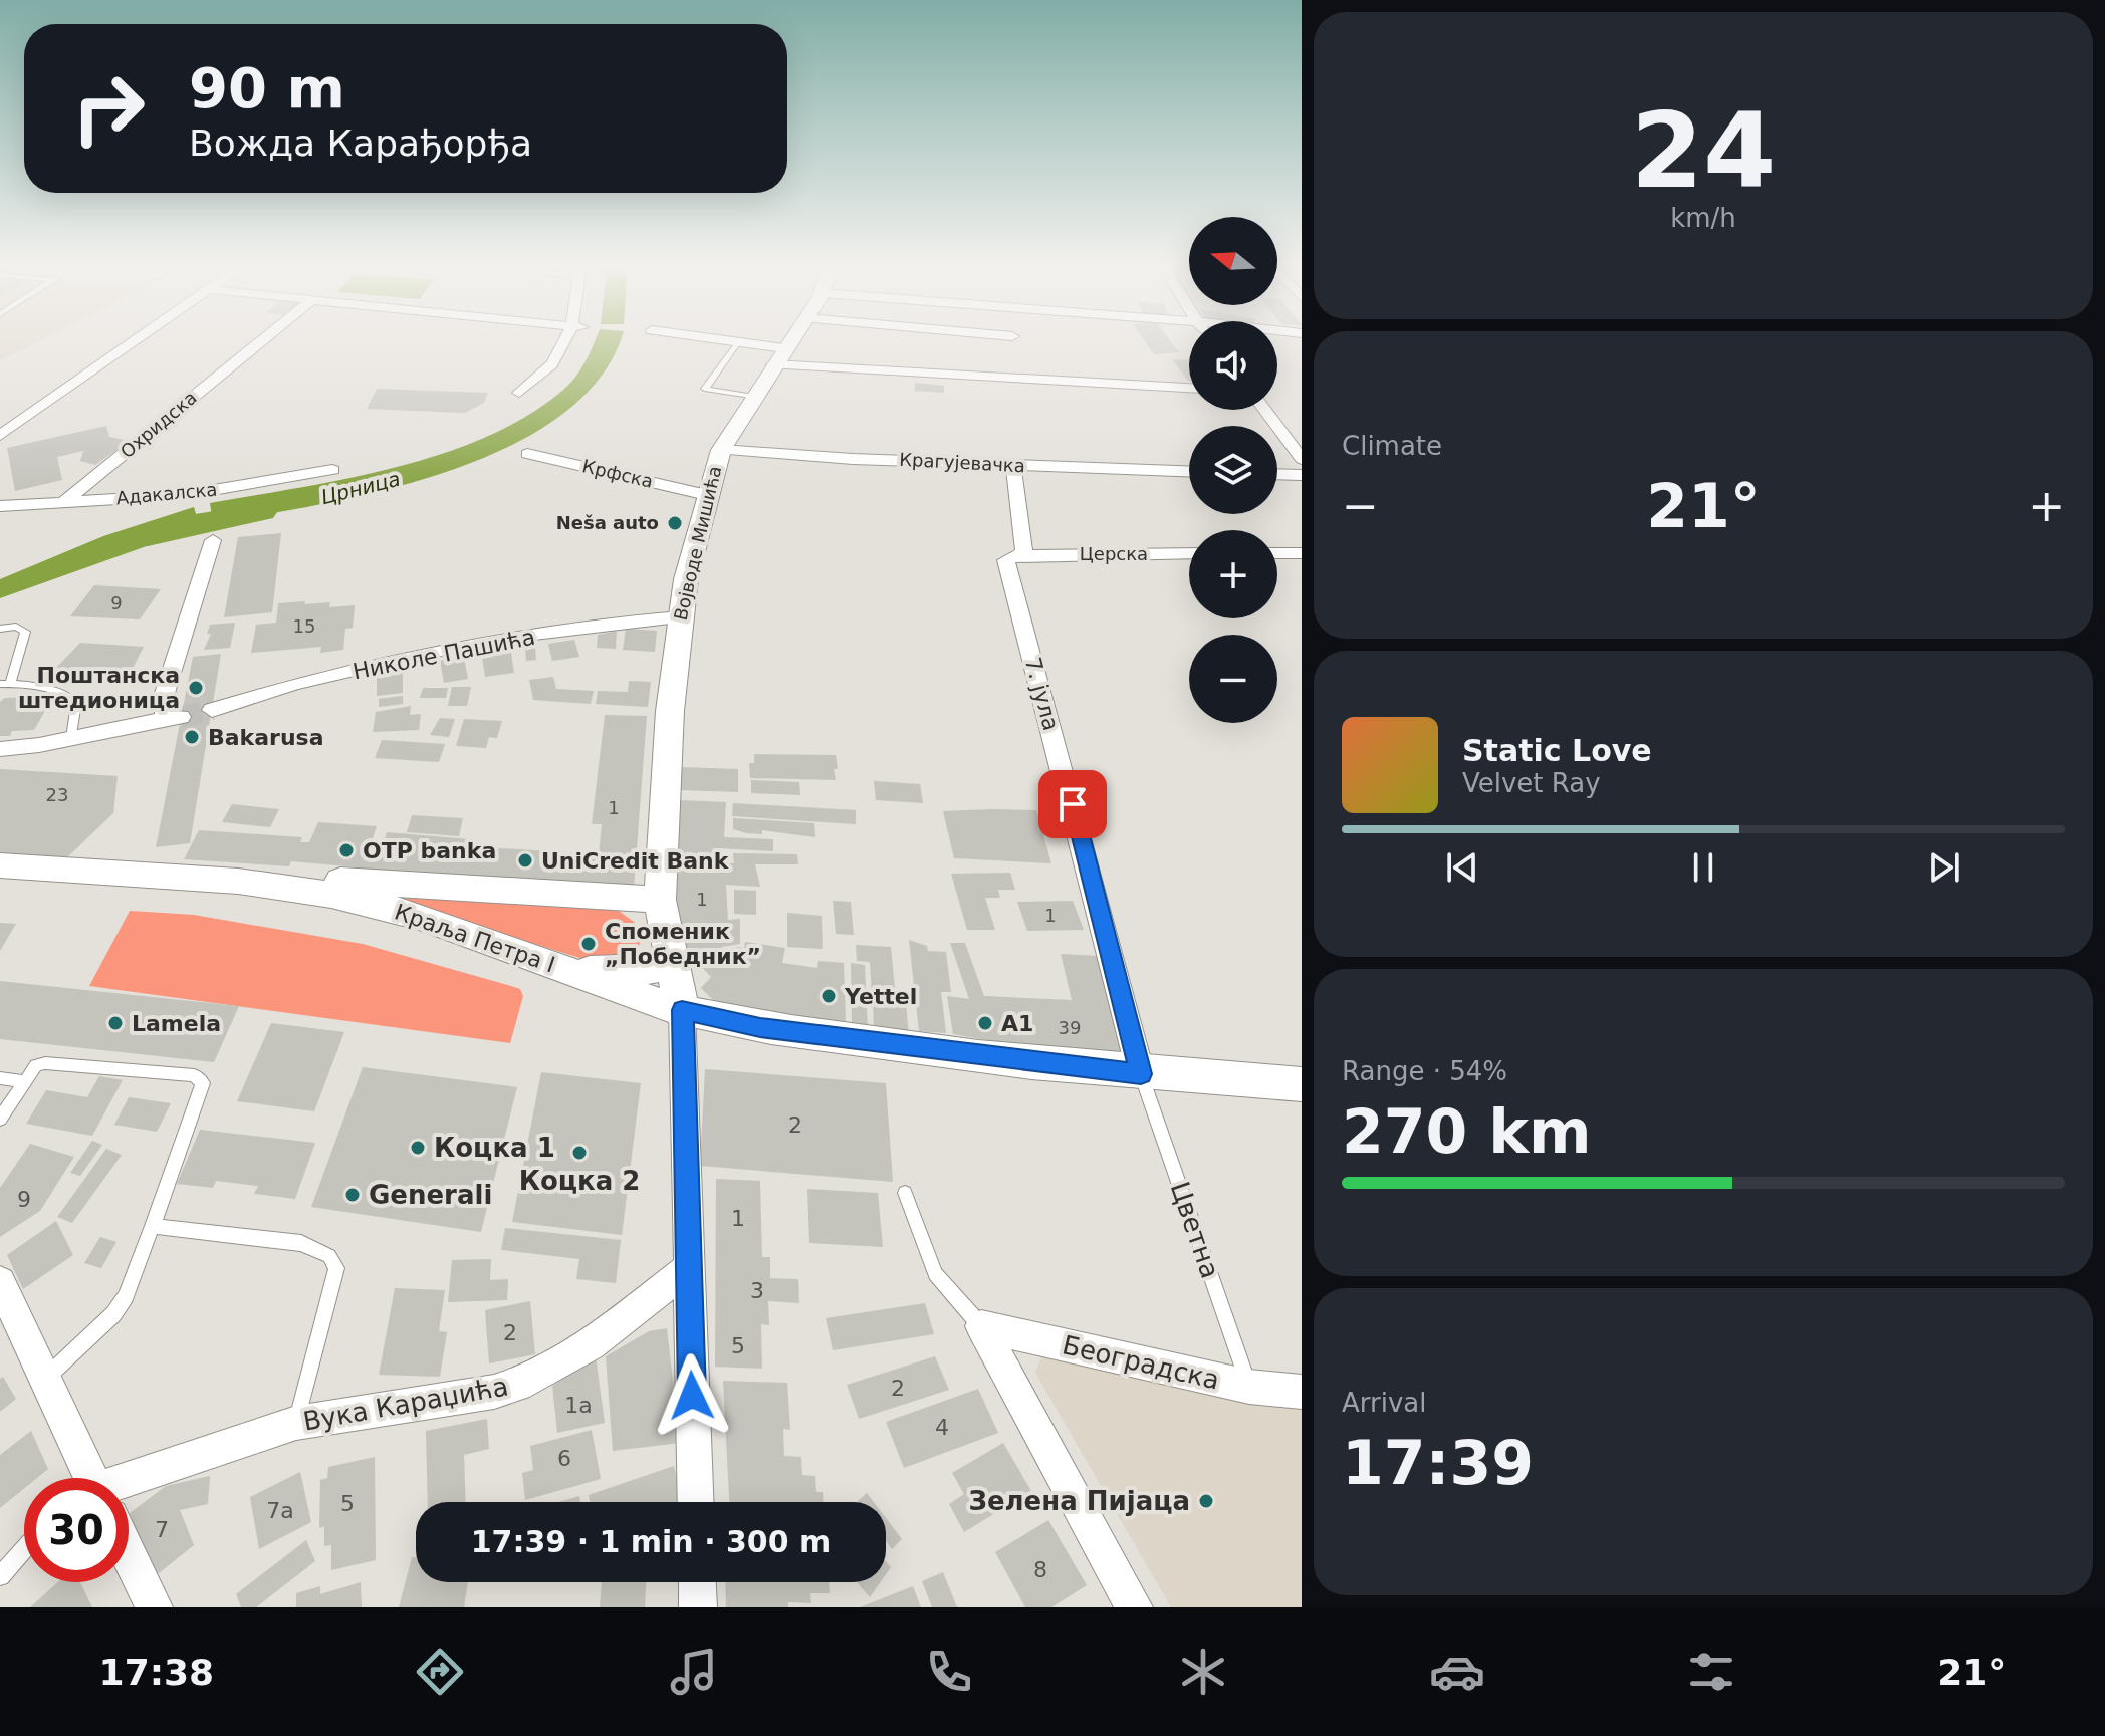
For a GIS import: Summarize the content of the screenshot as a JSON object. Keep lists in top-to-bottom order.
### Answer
{
  "streets": {
    "main road": ["Војводе Мишића", "Краља Петра I"],
    "street": [
      "Охридска",
      "Крагујевачка",
      "Крфска",
      "Адакалска",
      "Церска",
      "Николе Пашића",
      "7. јула",
      "Београдска",
      "Вука Караџића"
    ],
    "lane": ["Цветна"]
  },
  "crossings": [
    ["Охридска", "Адакалска"],
    ["Крагујевачка", "Војводе Мишића"],
    ["Крфска", "Војводе Мишића"],
    ["Војводе Мишића", "Николе Пашића"],
    ["Војводе Мишића", "Краља Петра I"],
    ["Церска", "7. јула"],
    ["7. јула", "Краља Петра I"],
    ["7. јула", "Цветна"],
    ["Краља Петра I", "Цветна"],
    ["Цветна", "Београдска"]
  ],
  "water": ["Црница"],
  "places": [
    "Neša auto",
    "Поштанска штедионица",
    "Bakarusa",
    "OTP banka",
    "UniCredit Bank",
    "Споменик „Победник”",
    "Yettel",
    "Lamela",
    "A1",
    "Коцка 1",
    "Коцка 2",
    "Generali",
    "Зелена Пијаца"
  ],
  "house_numbers": [
    "9",
    "15",
    "23",
    "1",
    "1",
    "1",
    "39",
    "2",
    "9",
    "1",
    "3",
    "2",
    "5",
    "2",
    "1a",
    "4",
    "6",
    "5",
    "7a",
    "7",
    "8"
  ],
  "north": "left",
  "page": {
    "tile": [
      ["24", "km/h"],
      "Climate",
      ["Range · 54%", "270 km"],
      ["Arrival", "17:39"]
    ],
    "turn": ["90 m", "Вожда Карађорђа"],
    "map_buttons": ["+", "−"],
    "heat": ["−", "21°", "+"],
    "song": ["Static Love", "Velvet Ray"],
    "limit": "30",
    "trip": "17:39 · 1 min · 300 m",
    "tabs": ["17:38", "21°"]
  }
}
